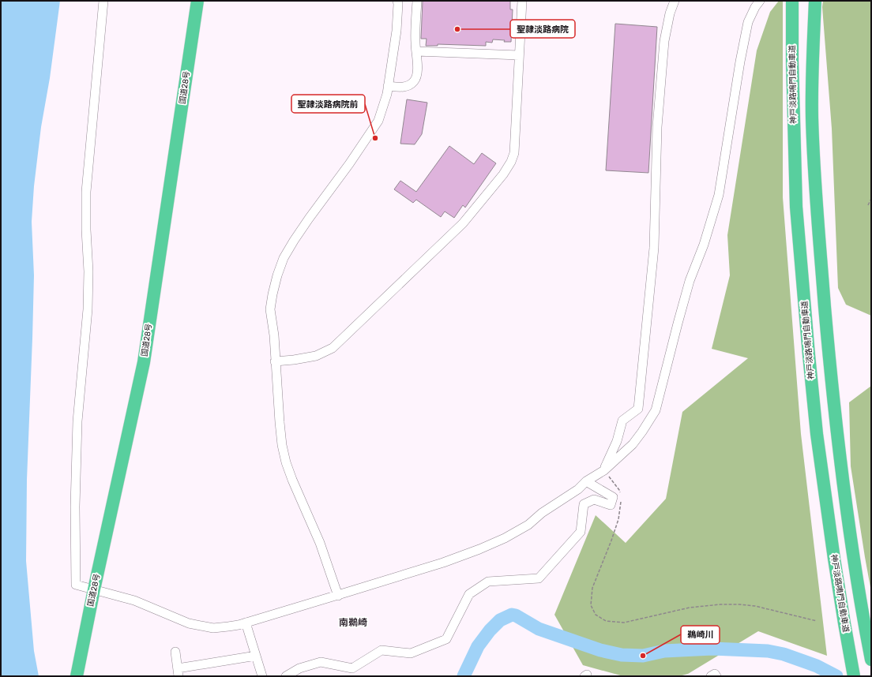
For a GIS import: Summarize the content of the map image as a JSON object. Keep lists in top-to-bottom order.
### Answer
{
  "streets": {
    "highway": ["神戸淡路鳴門自動車道", "国道28号"]
  },
  "districts": ["南鵜崎"],
  "places": ["聖隷淡路病院", "聖隷淡路病院前", "鵜崎川"]
}
